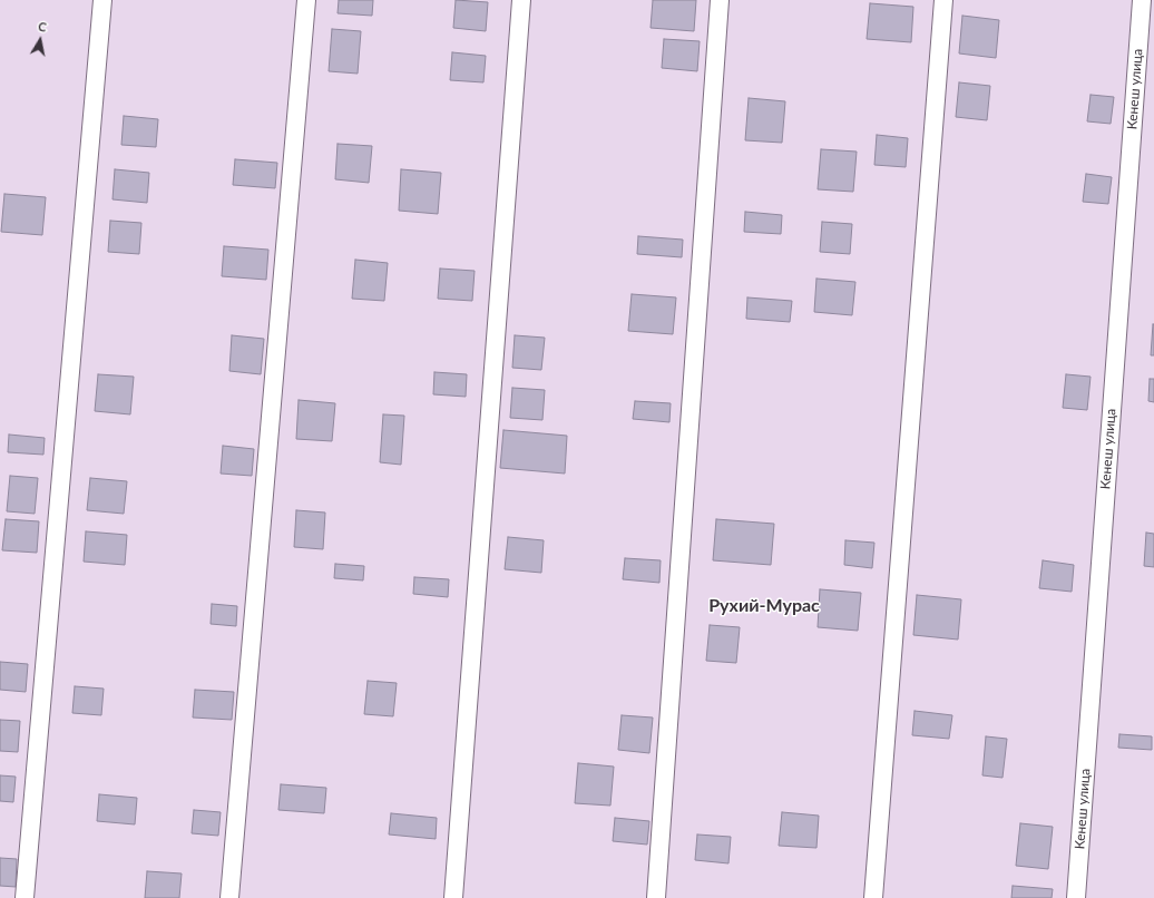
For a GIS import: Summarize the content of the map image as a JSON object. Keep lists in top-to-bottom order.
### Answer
{
  "streets": {
    "street": ["Кенеш улица"]
  },
  "districts": ["Рухий-Мурас"],
  "north": "top"
}
